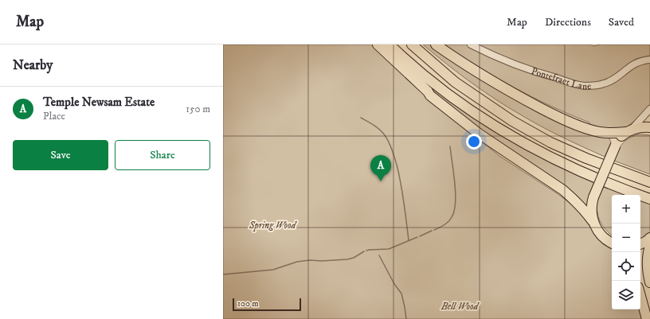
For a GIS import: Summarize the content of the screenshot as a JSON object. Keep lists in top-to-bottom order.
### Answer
{
  "streets": {
    "street": ["Pontefract Lane"]
  },
  "parks": ["Spring Wood", "Bell Wood"],
  "scale_bar": "100 m",
  "page": {
    "header": "Map",
    "nav": ["Map", "Directions", "Saved"],
    "heading": "Nearby",
    "list": [
      {
        "mark": "A",
        "name": "Temple Newsam Estate",
        "note": "Place",
        "value": "150 m"
      }
    ],
    "buttons": ["Save", "Share"],
    "pins": "A",
    "map_buttons": ["+", "−"],
    "scale": "100 m"
  }
}
